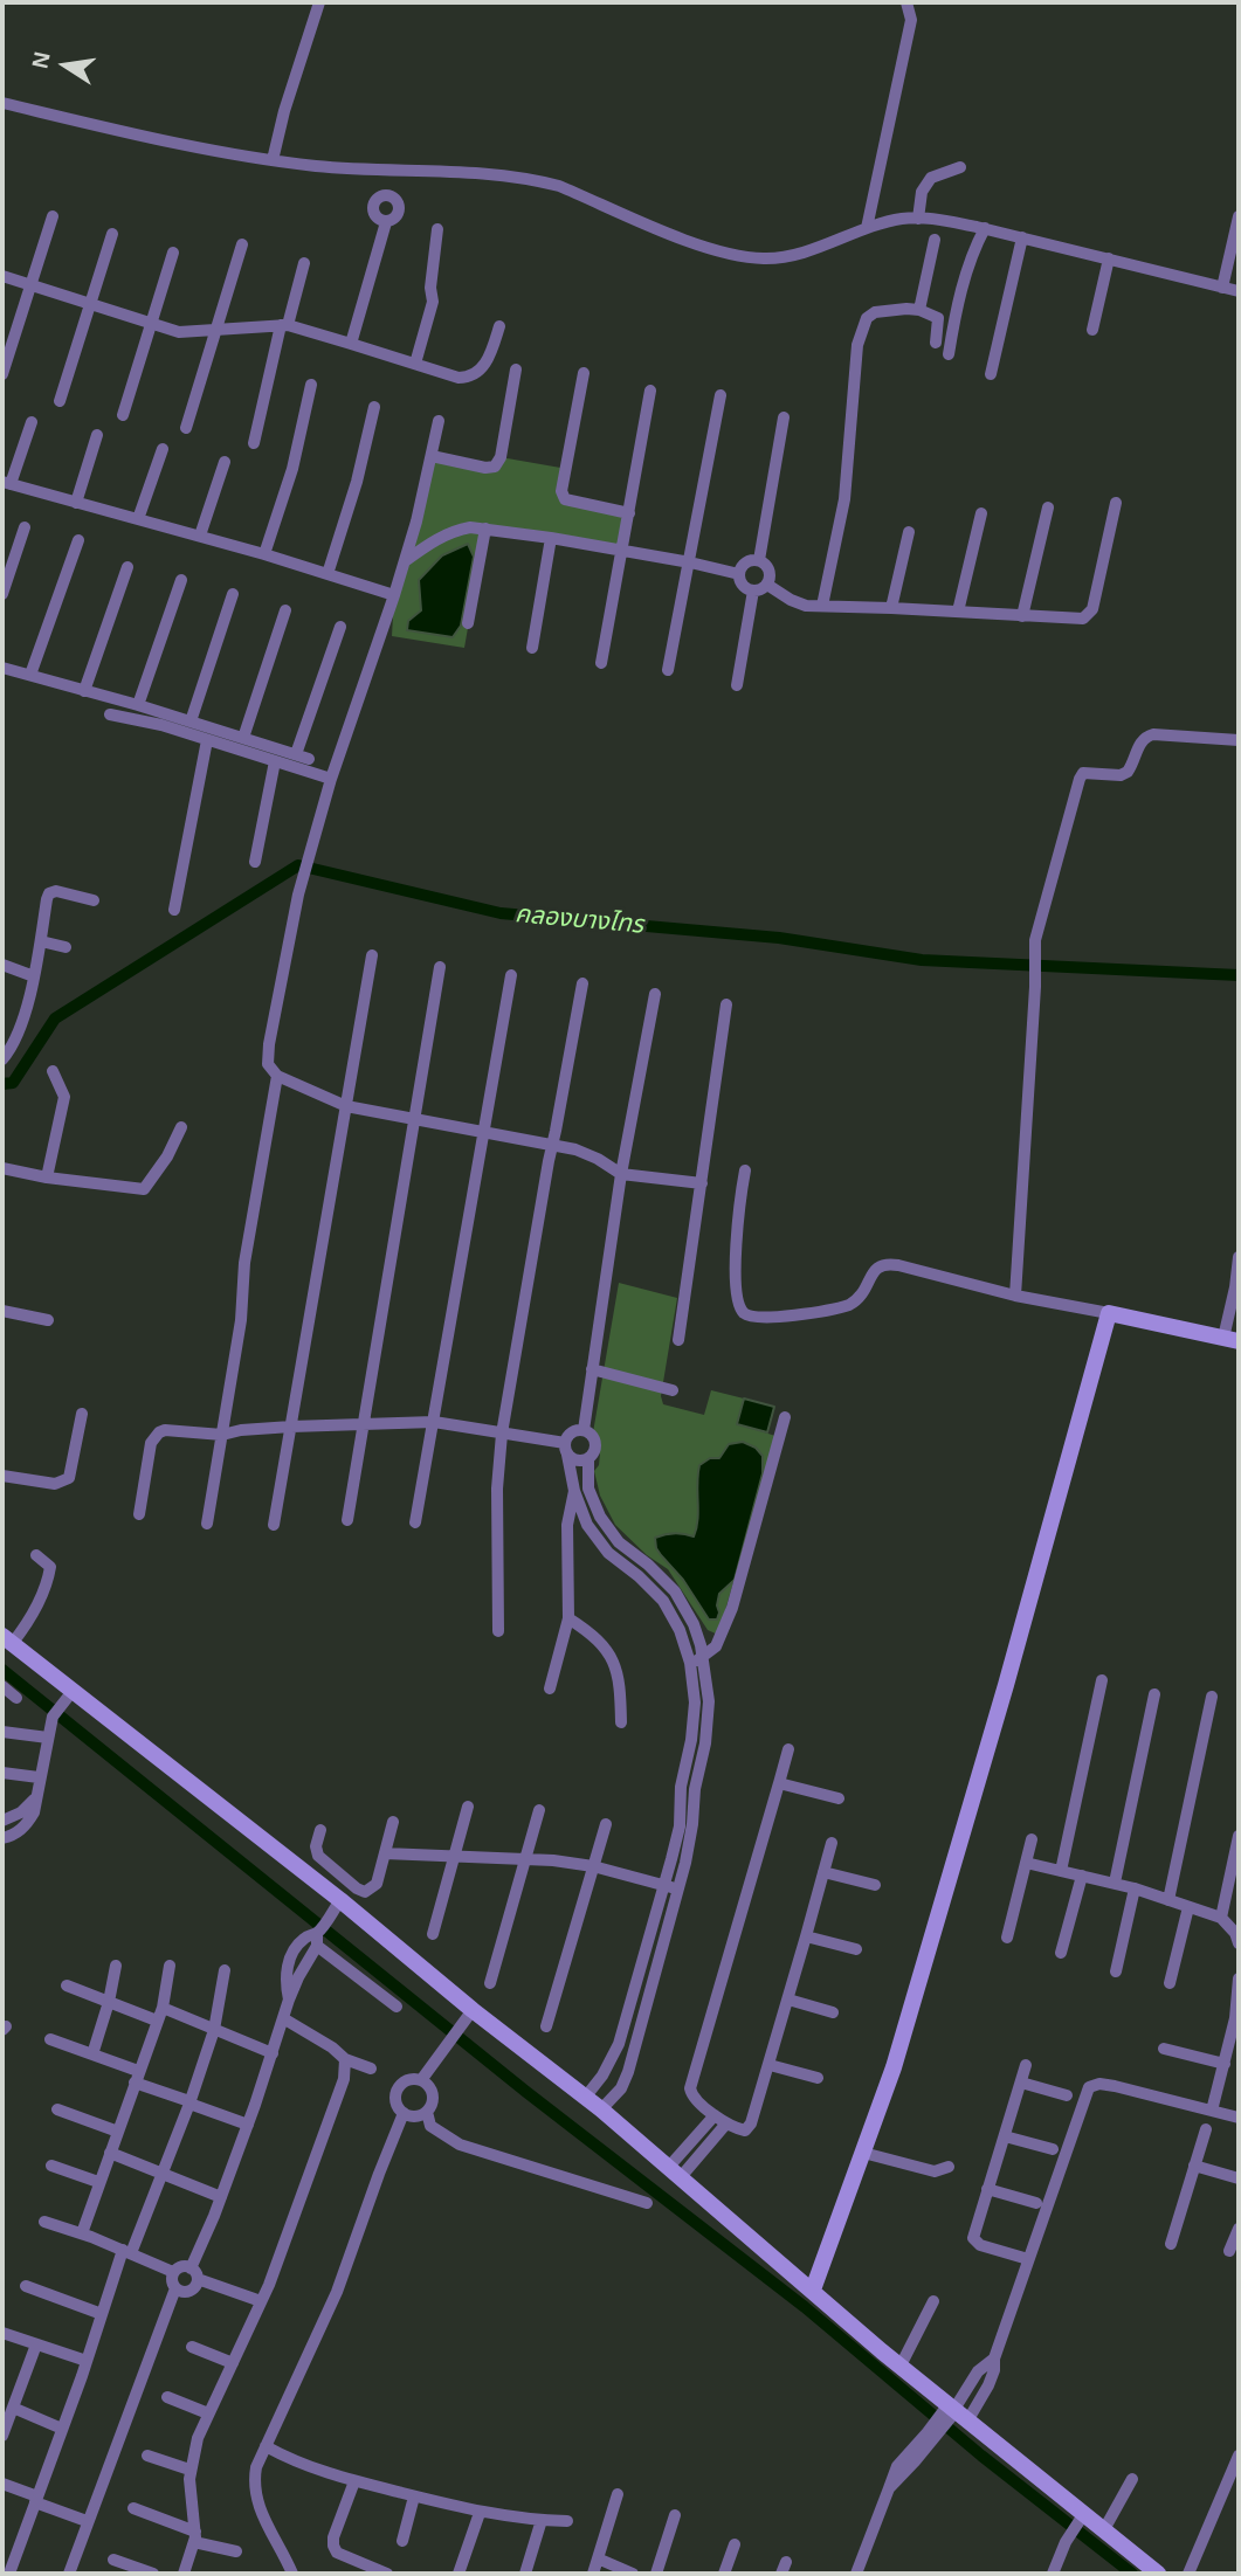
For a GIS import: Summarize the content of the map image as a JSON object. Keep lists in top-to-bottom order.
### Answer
{
  "water": ["คลองบางไทร"],
  "north": "left"
}
